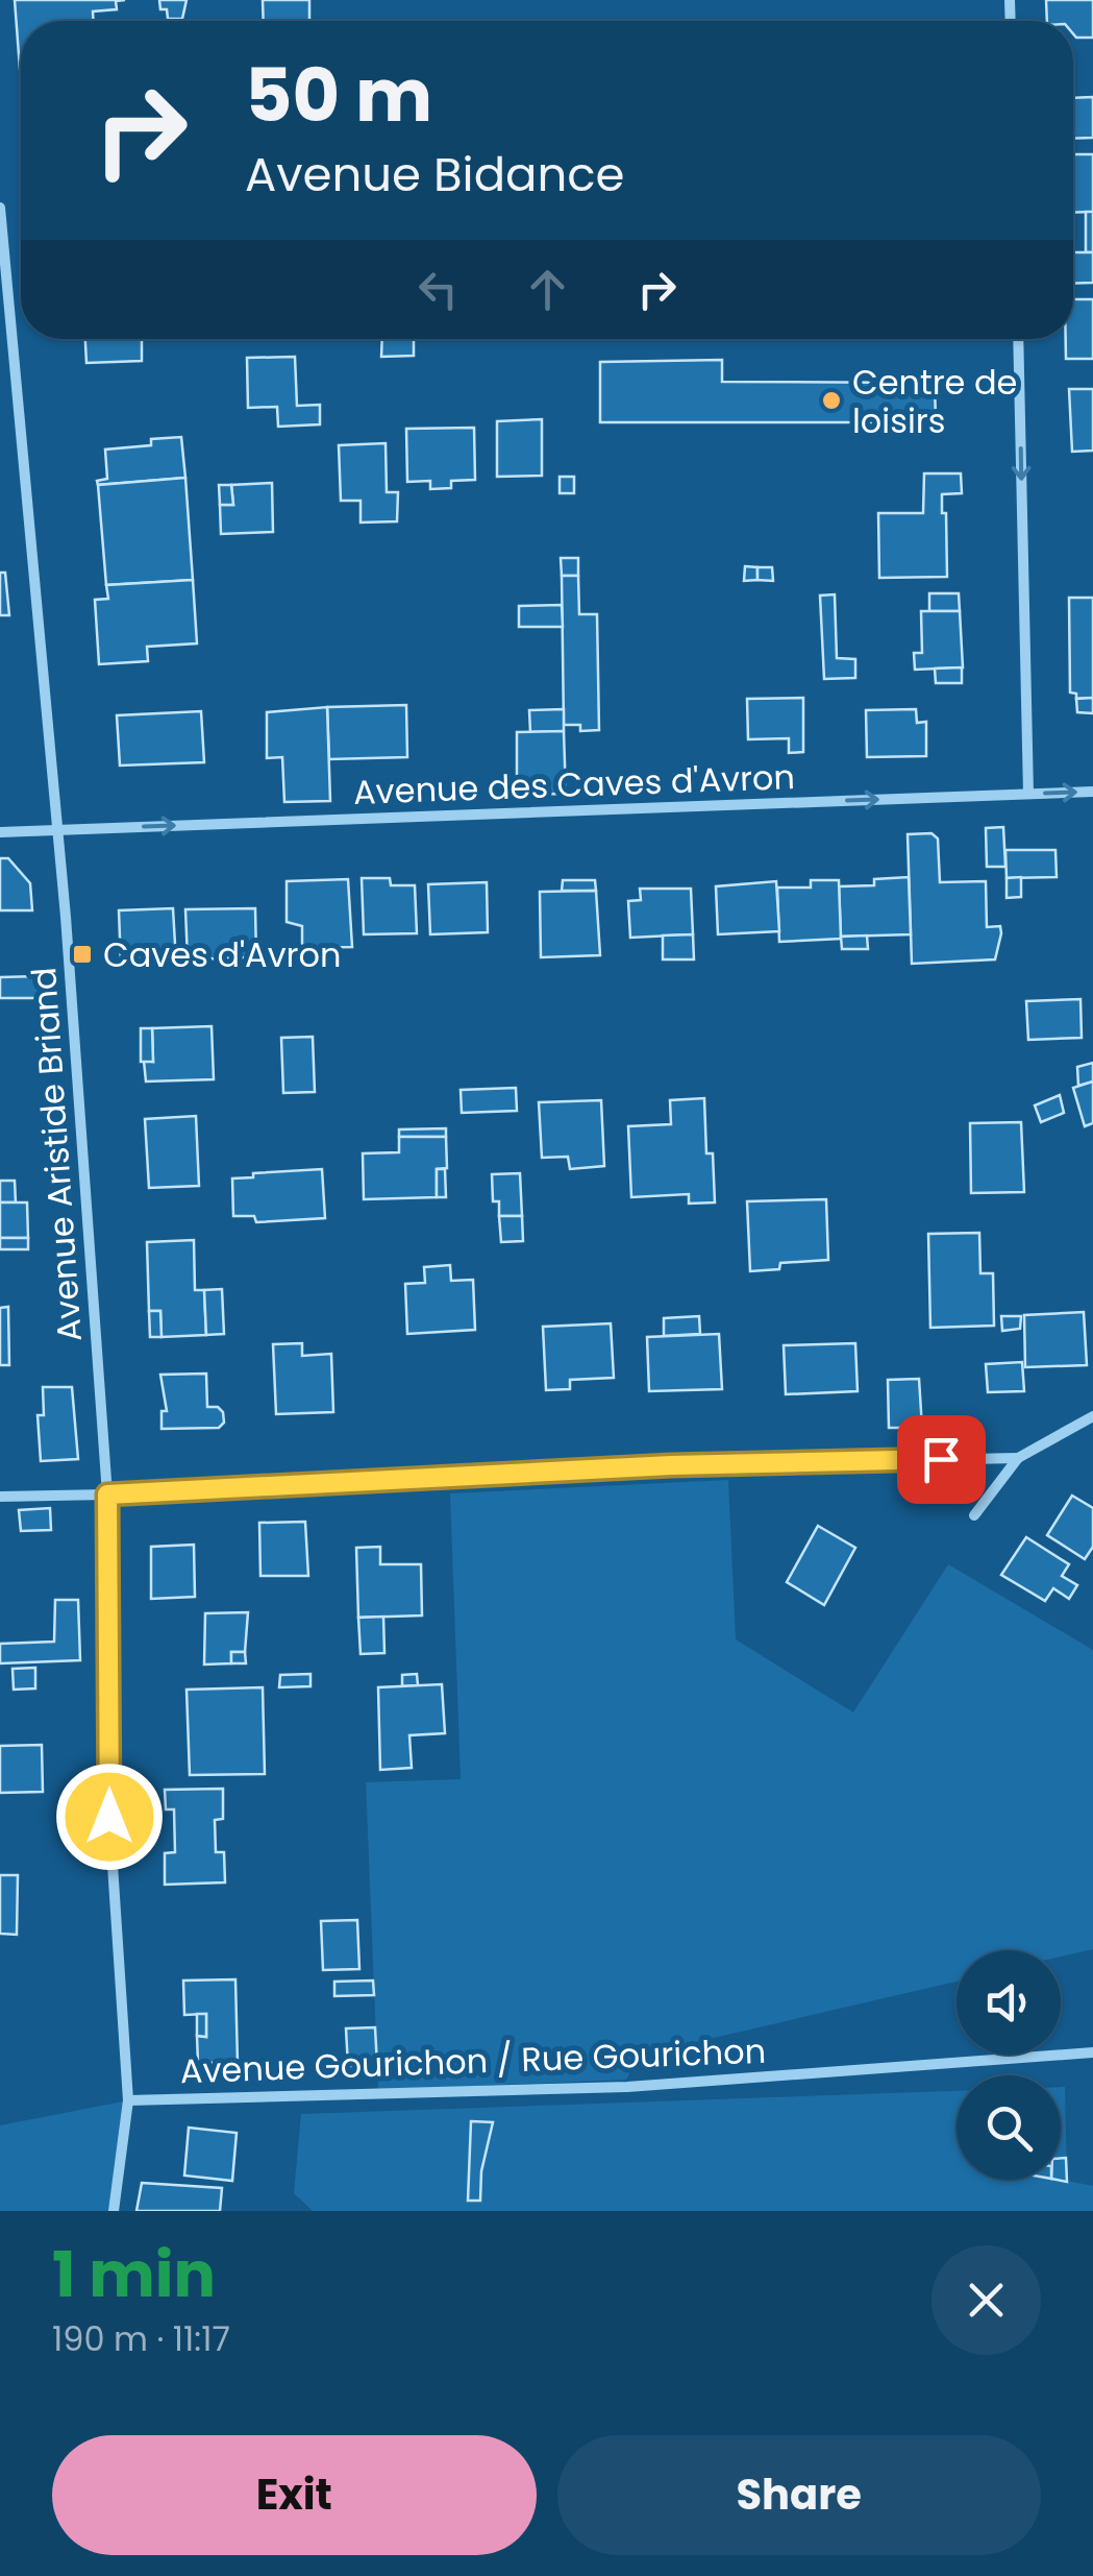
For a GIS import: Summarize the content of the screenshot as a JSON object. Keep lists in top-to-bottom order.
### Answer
{
  "streets": {
    "street": ["Avenue des Caves d'Avron", "Avenue Aristide Briand", "Avenue Gourichon / Rue Gourichon"]
  },
  "crossings": [
    ["Avenue des Caves d'Avron", "Avenue Aristide Briand"],
    ["Avenue Aristide Briand", "Avenue Gourichon / Rue Gourichon"]
  ],
  "one_way": ["Avenue des Caves d'Avron"],
  "places": {
    "other": ["Centre de loisirs"],
    "transit": ["Caves d'Avron"]
  },
  "page": {
    "turn": ["50 m", "Avenue Bidance"],
    "heading": ["1 min", "190 m · 11:17"],
    "buttons": ["Exit", "Share"]
  }
}
